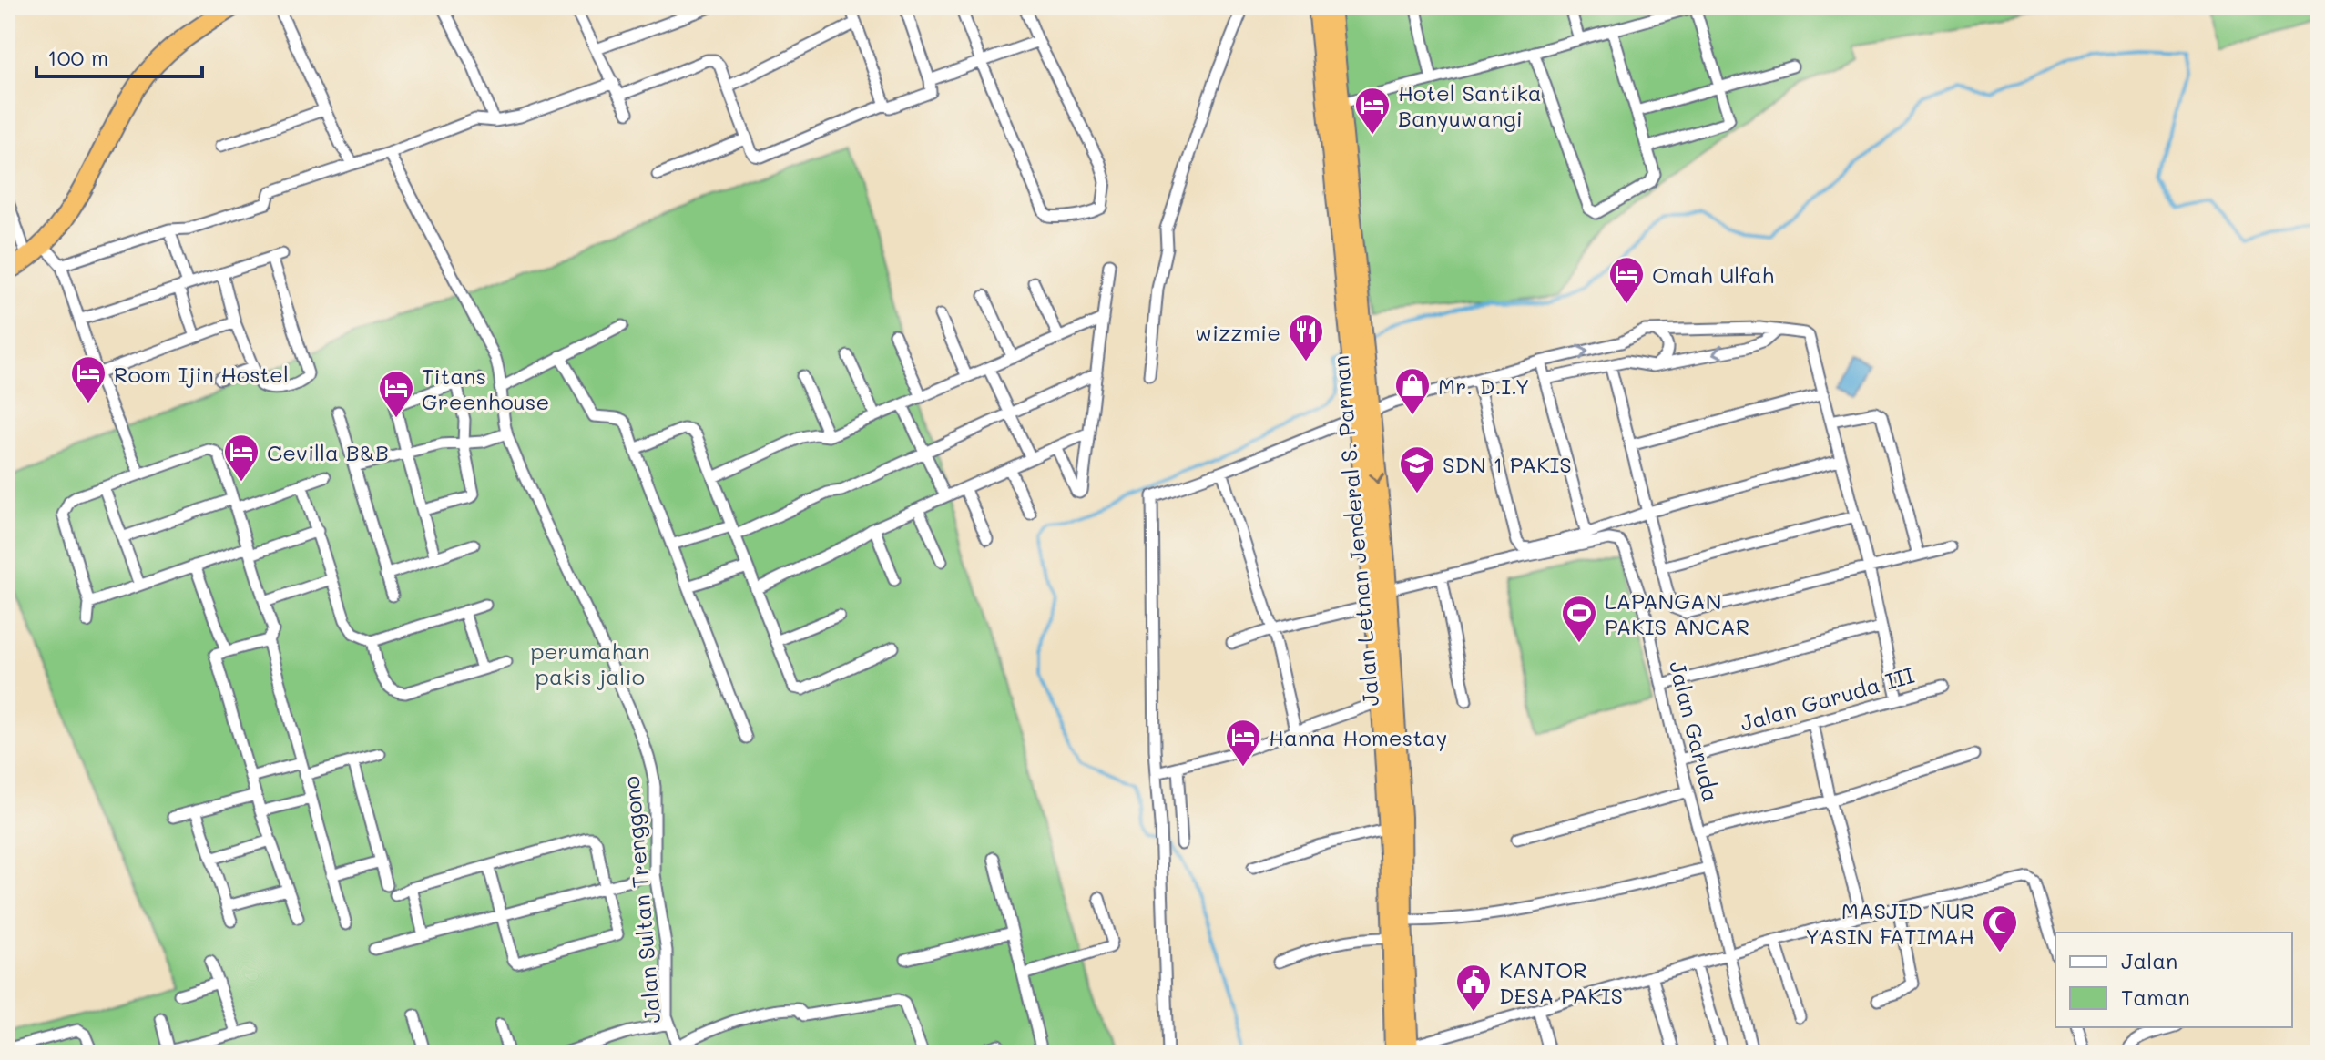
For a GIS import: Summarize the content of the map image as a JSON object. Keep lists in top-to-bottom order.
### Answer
{
  "streets": {
    "highway": ["Jalan Letnan Jenderal S. Parman"],
    "street": ["Jalan Garuda III", "Jalan Garuda", "Jalan Sultan Trenggono"]
  },
  "crossings": [
    ["Jalan Letnan Jenderal S. Parman", "Jalan Garuda"],
    ["Jalan Garuda III", "Jalan Garuda"]
  ],
  "parks": ["perumahan pakis jalio"],
  "places": {
    "hotel": [
      "Hotel Santika Banyuwangi",
      "Omah Ulfah",
      "Room Ijin Hostel",
      "Titans Greenhouse",
      "Cevilla B&B",
      "Hanna Homestay"
    ],
    "restaurant": ["wizzmie"],
    "shop": ["Mr. D.I.Y"],
    "school or university": ["SDN 1 PAKIS"],
    "sports": ["LAPANGAN PAKIS ANCAR"],
    "mosque": ["MASJID NUR YASIN FATIMAH"],
    "public building": ["KANTOR DESA PAKIS"]
  },
  "legend": ["Jalan", "Taman"],
  "scale_bar": "100 m"
}
